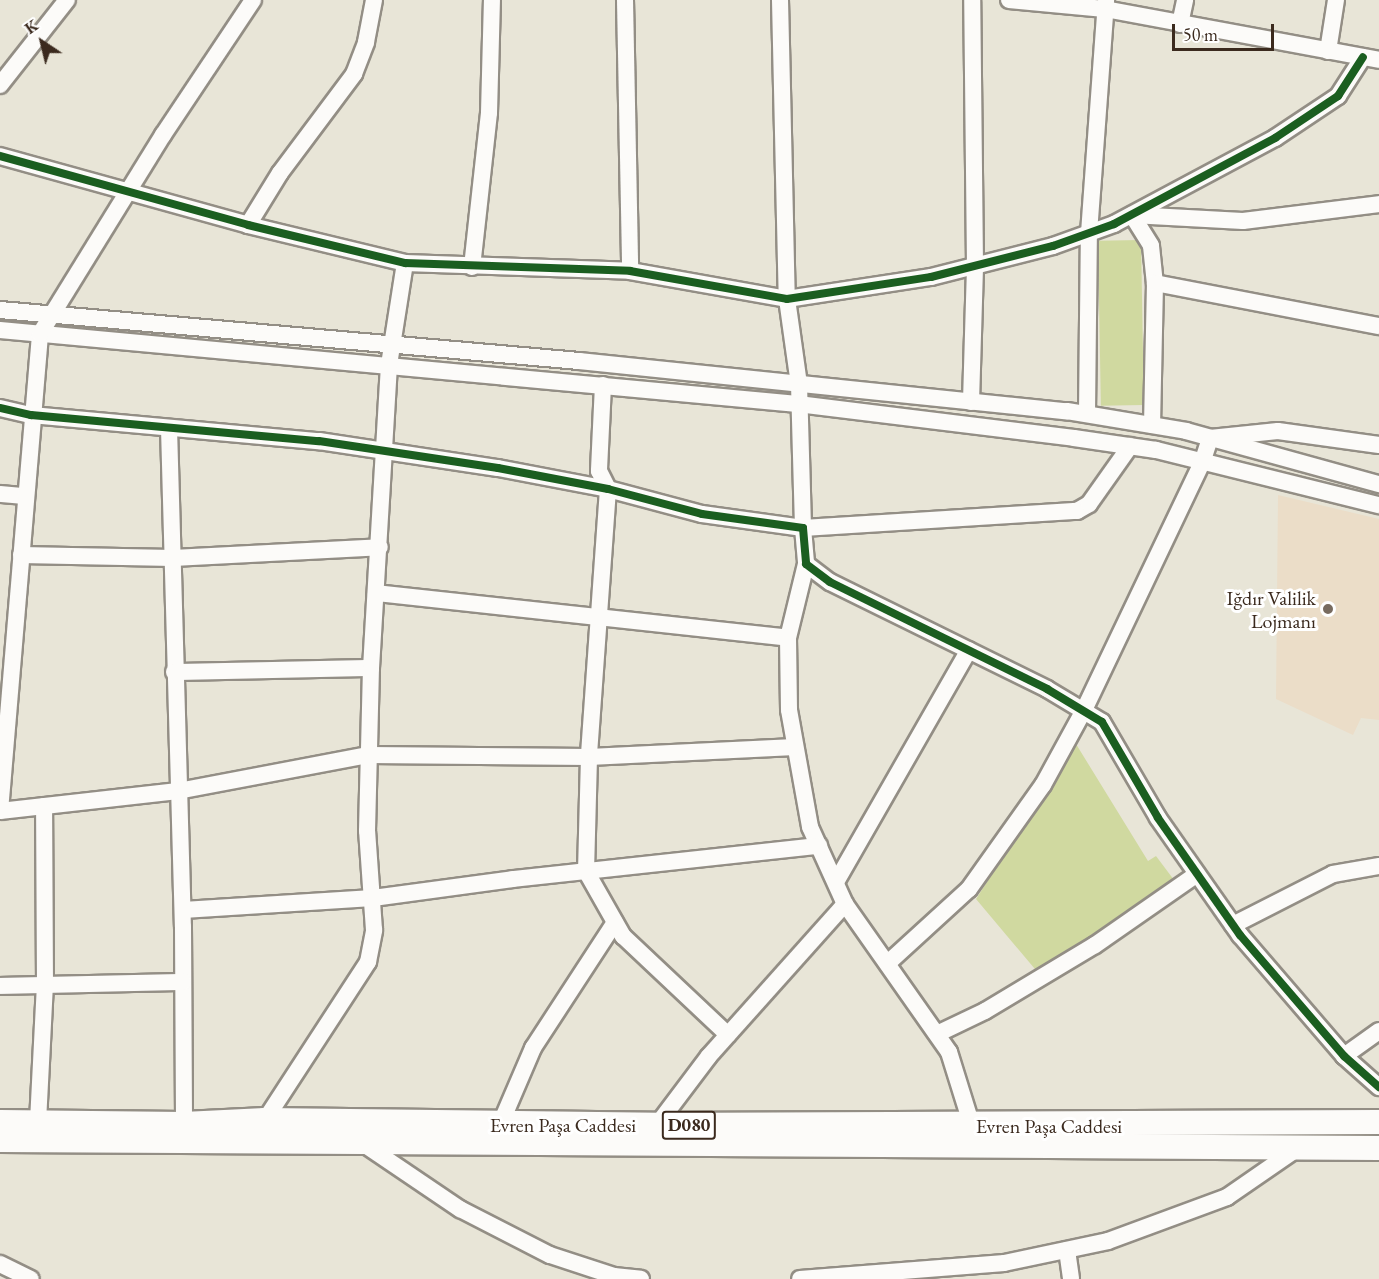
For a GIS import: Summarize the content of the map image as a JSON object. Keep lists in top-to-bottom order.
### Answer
{
  "streets": {
    "highway": ["Evren Paşa Caddesi", "D080"]
  },
  "places": ["Iğdır Valilik Lojmanı"],
  "scale_bar": "50 m",
  "north": "top left"
}
